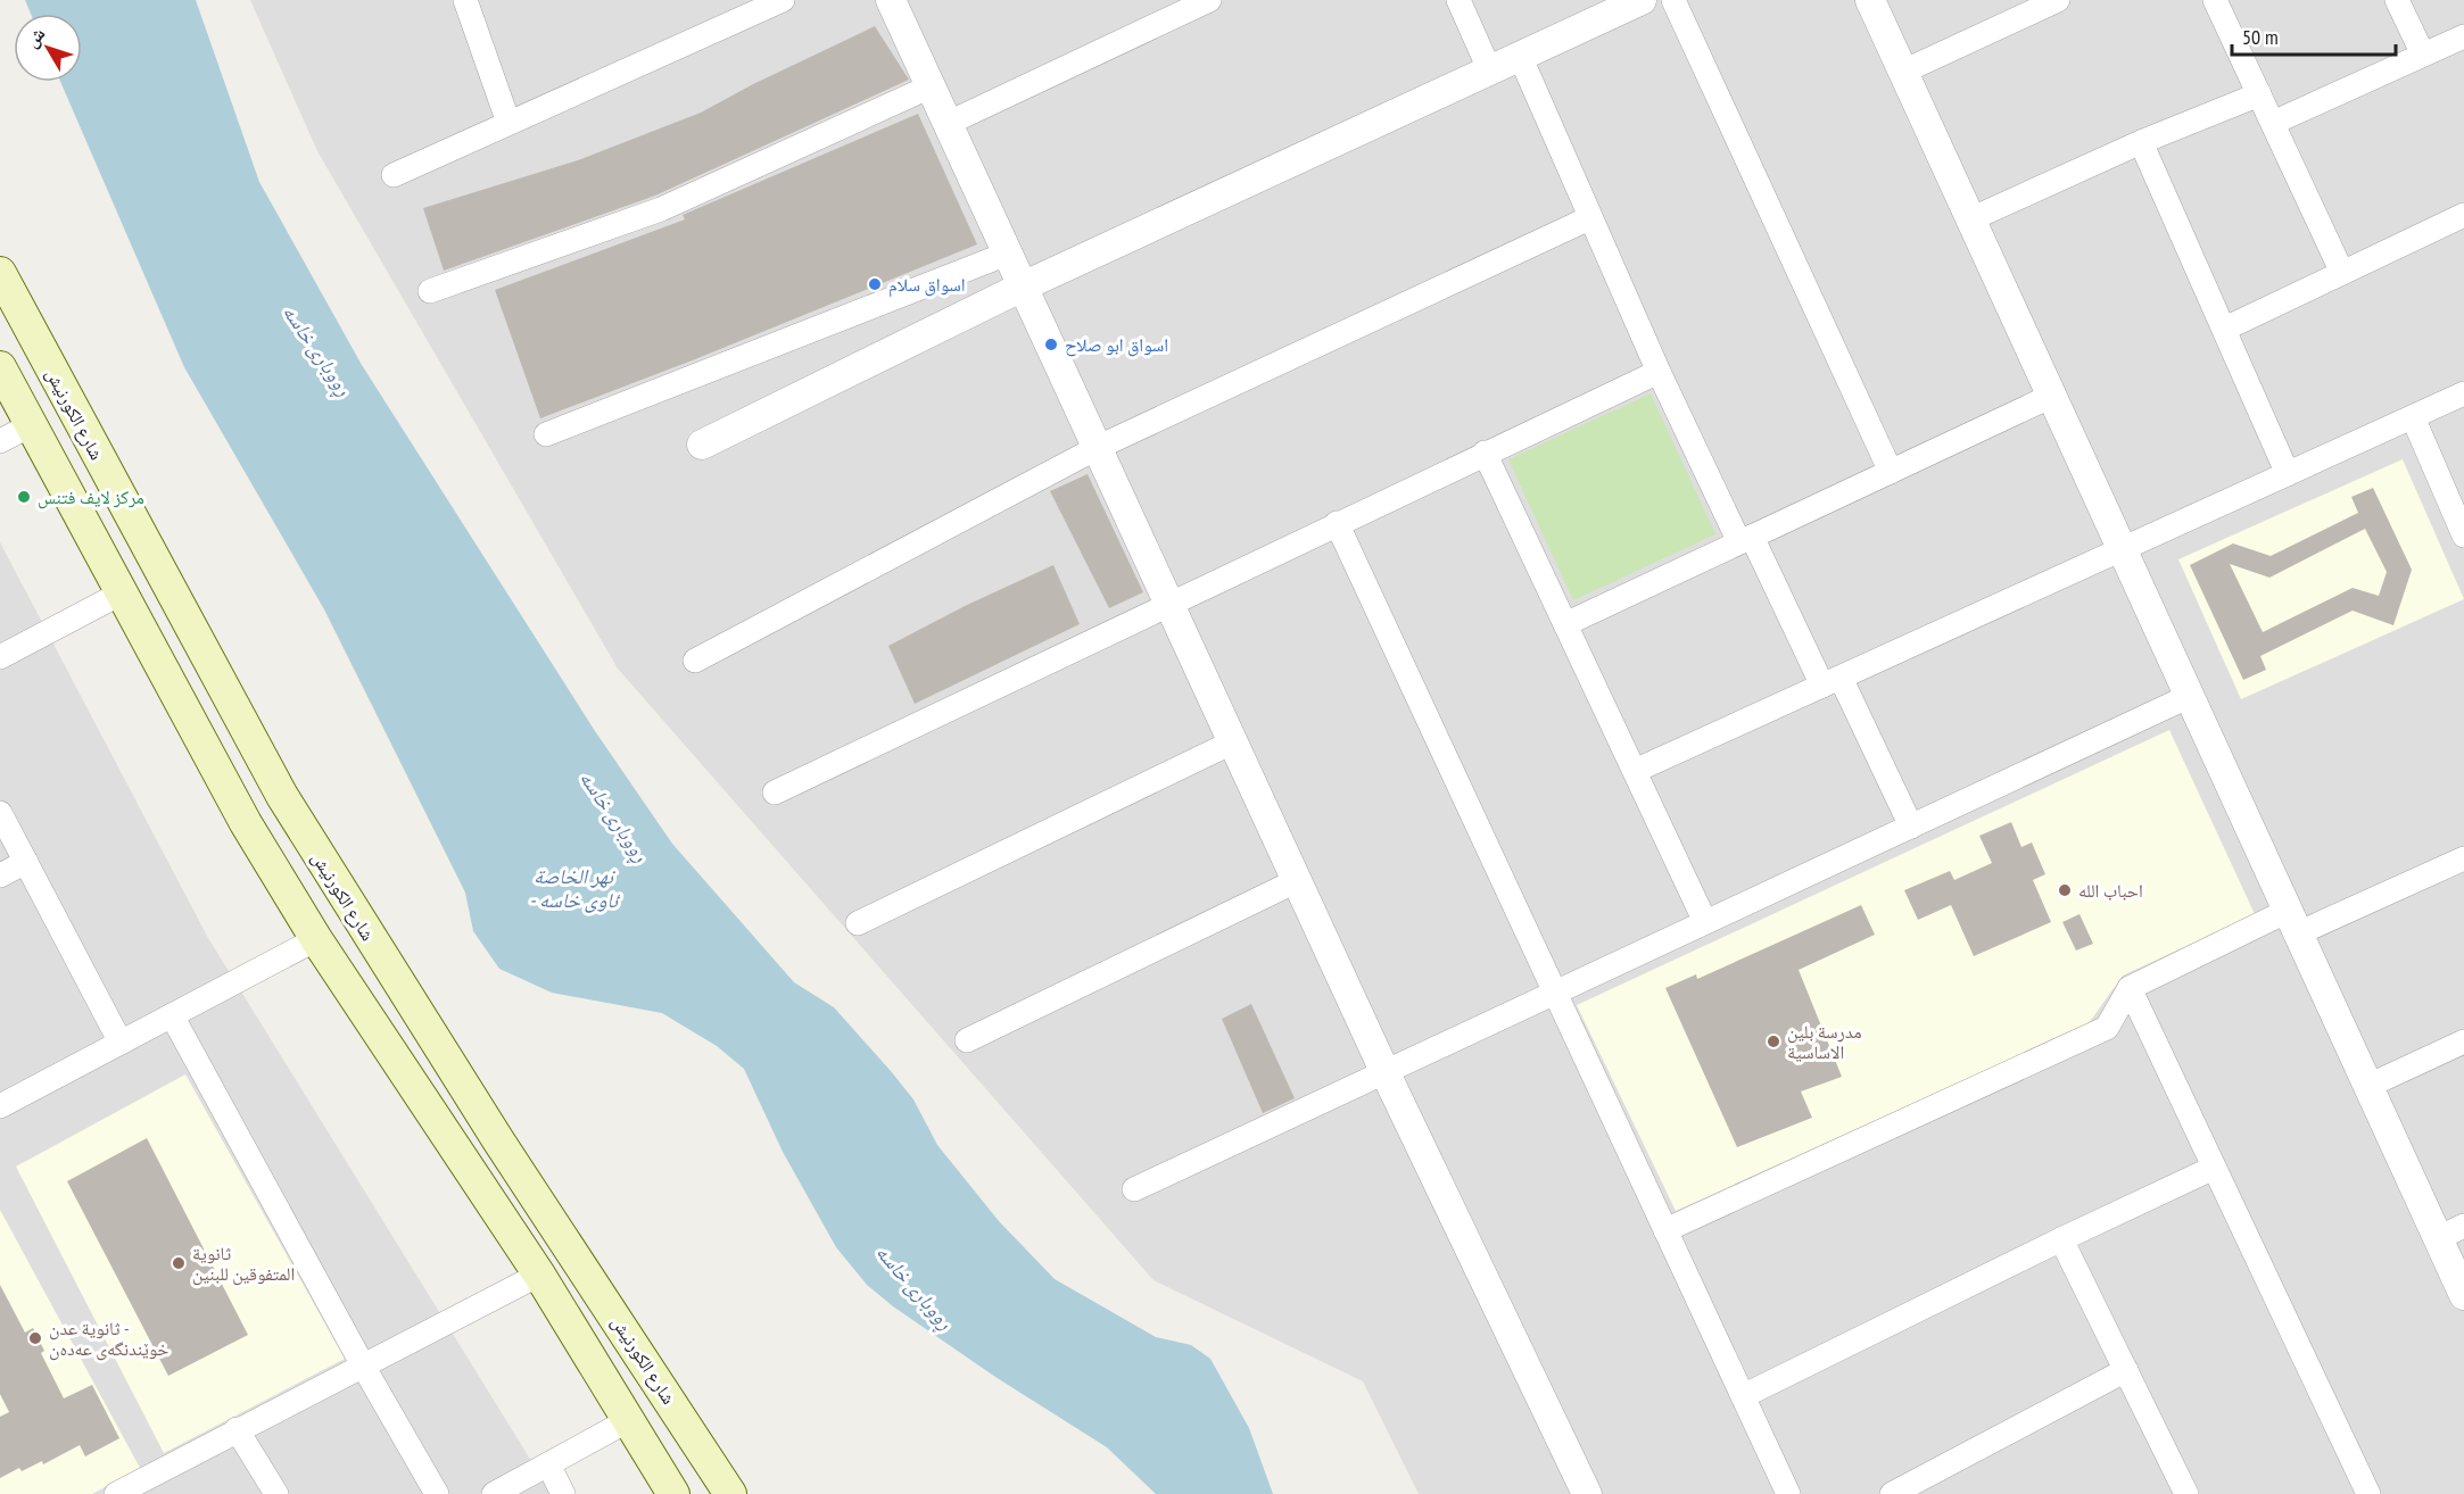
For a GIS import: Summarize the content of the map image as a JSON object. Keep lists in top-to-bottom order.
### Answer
{
  "streets": {
    "main road": ["شارع الكورنيش"]
  },
  "water": ["ڕووباری خاسە", "نهر الخاصة - ئاوی خاسە"],
  "places": [
    "اسواق سلام",
    "اسواق ابو صلاح",
    "مركز لايف فتنس",
    "احباب الله",
    "مدرسة بلين الاساسية",
    "ثانوية المتفوقين للبنين",
    "ثانوية عدن - خوێندنگەی عەدەن"
  ],
  "scale_bar": "50 m",
  "north": "top left"
}
